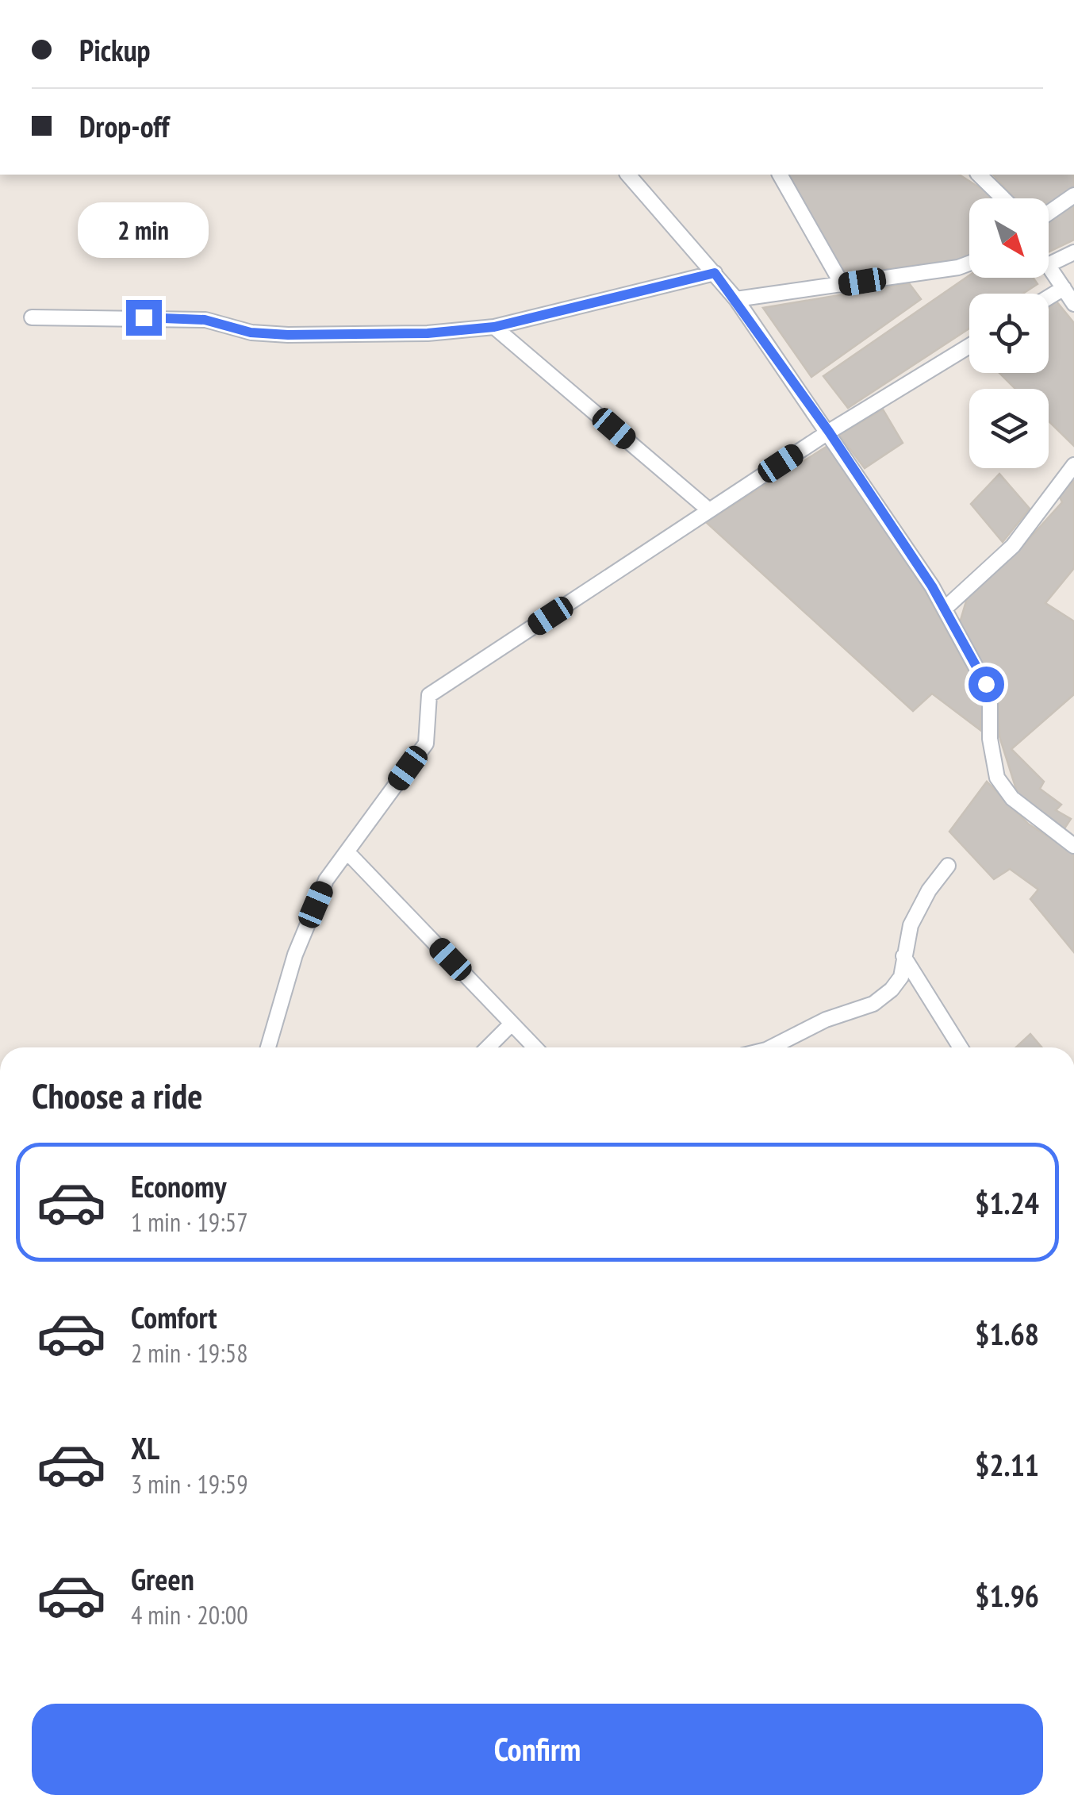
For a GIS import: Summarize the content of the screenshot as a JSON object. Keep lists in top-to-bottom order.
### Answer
{
  "north": "bottom right",
  "page": {
    "banner": ["Pickup", "Drop-off"],
    "bubble": "2 min",
    "heading": "Choose a ride",
    "list": [
      {
        "name": "Economy",
        "note": "1 min · 19:57",
        "value": "$1.24"
      },
      {
        "name": "Comfort",
        "note": "2 min · 19:58",
        "value": "$1.68"
      },
      {
        "name": "XL",
        "note": "3 min · 19:59",
        "value": "$2.11"
      },
      {
        "name": "Green",
        "note": "4 min · 20:00",
        "value": "$1.96"
      }
    ],
    "buttons": "Confirm"
  }
}
